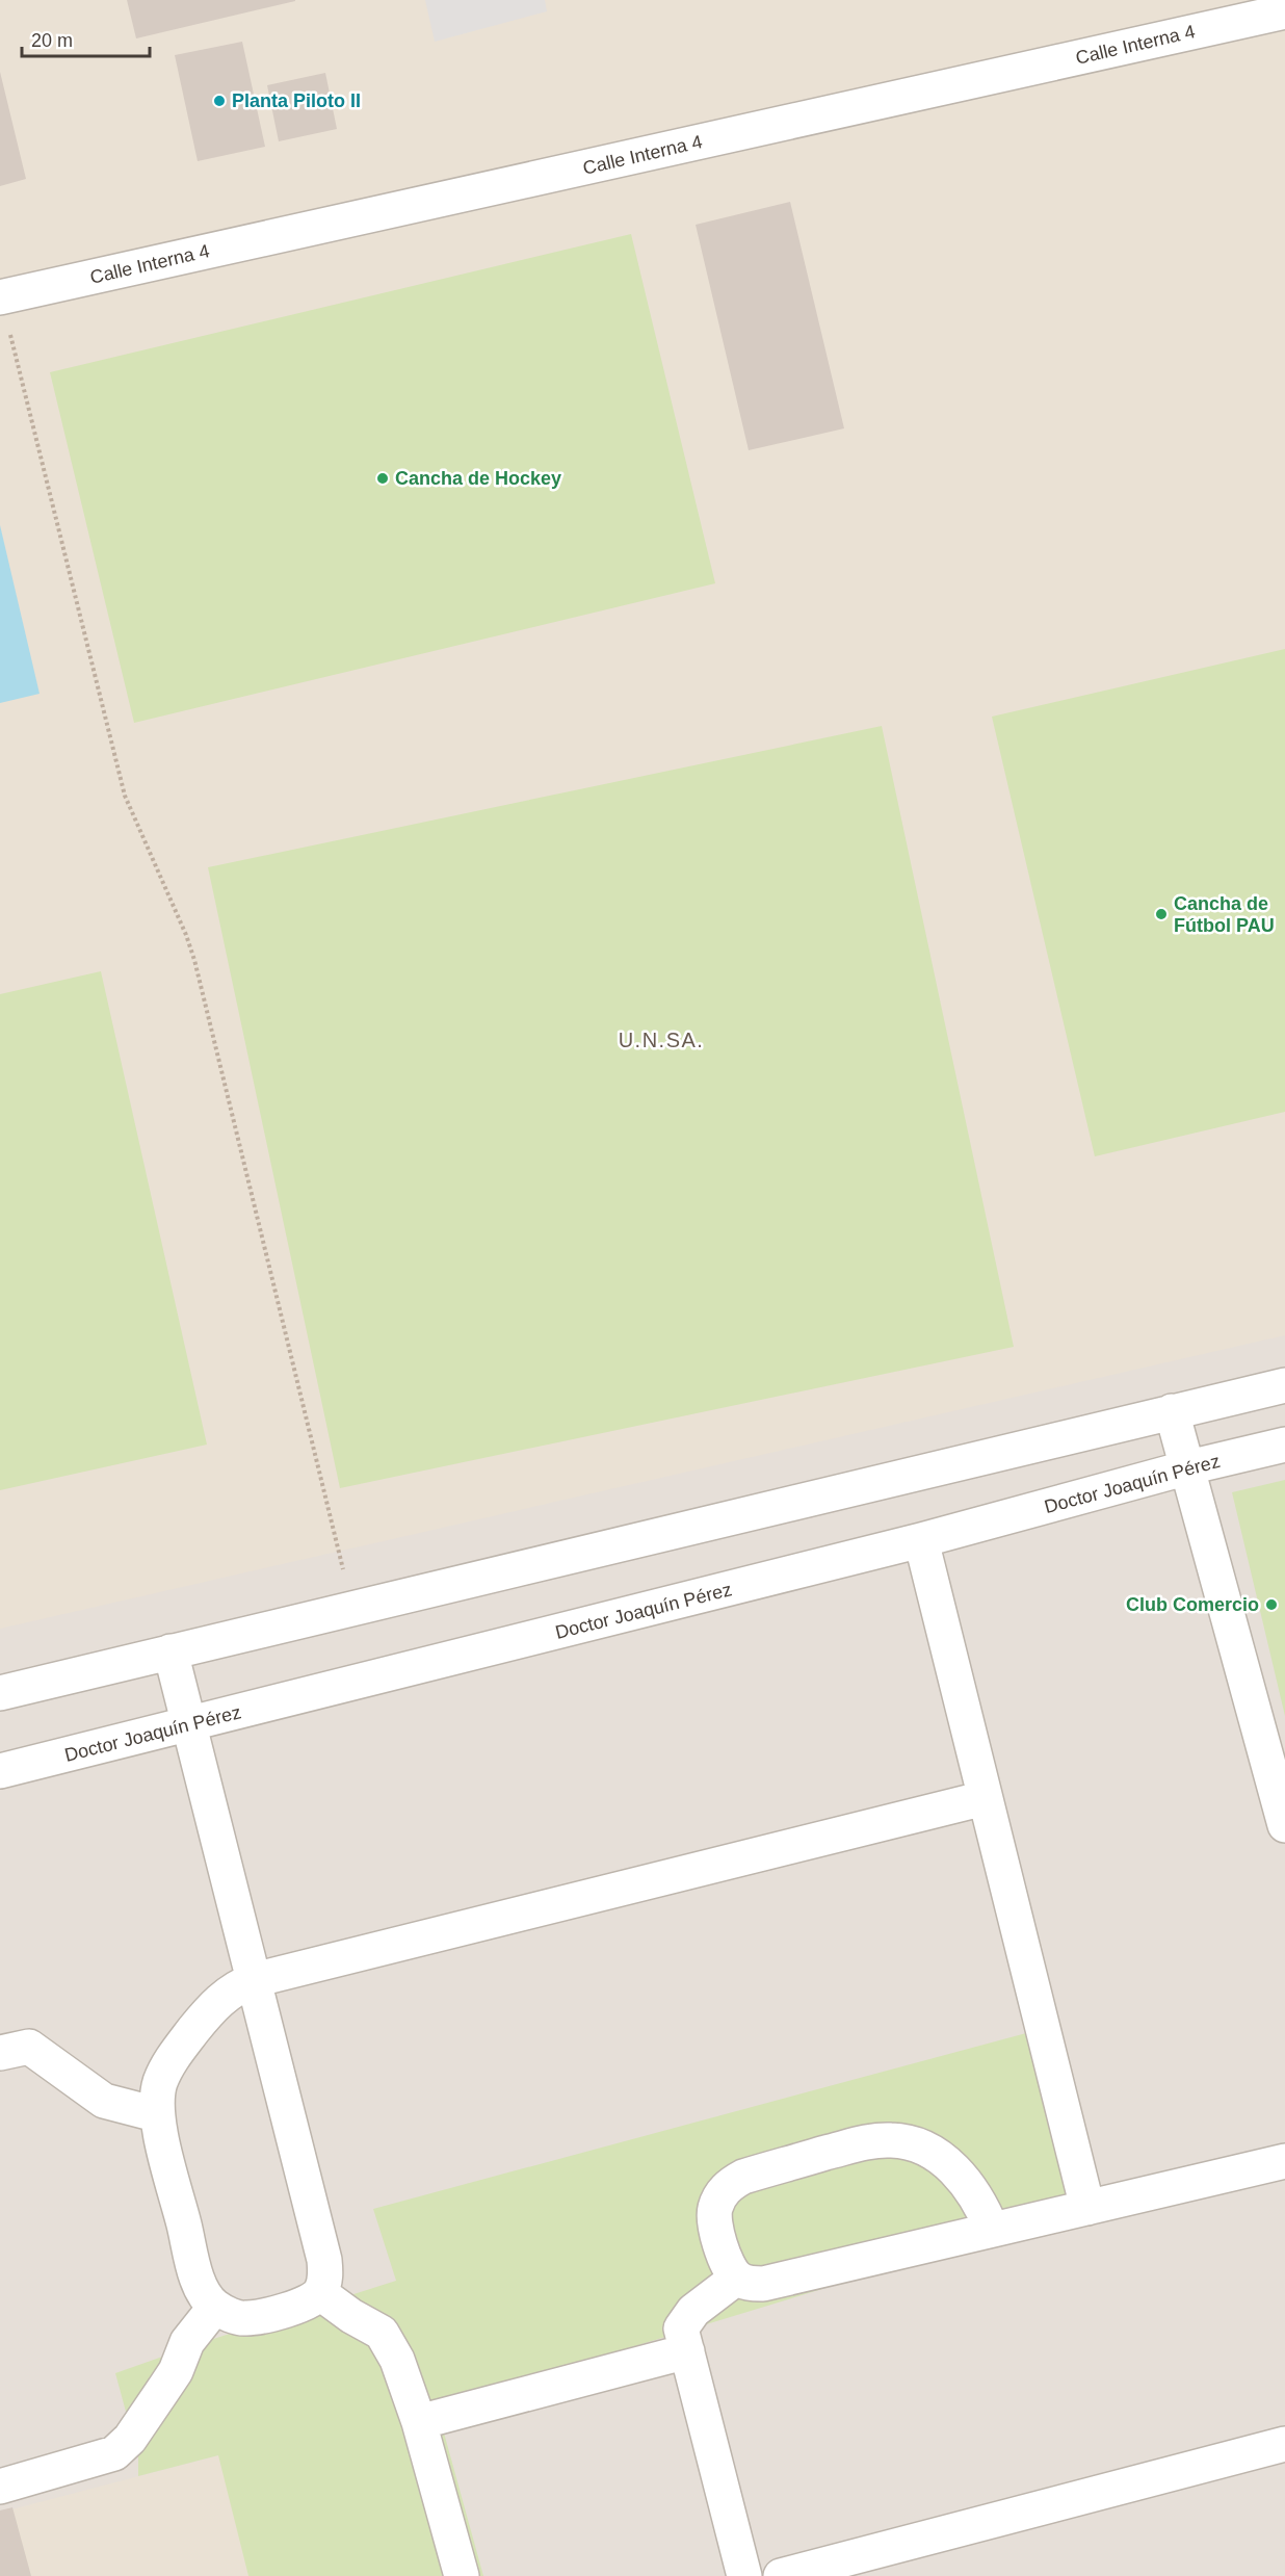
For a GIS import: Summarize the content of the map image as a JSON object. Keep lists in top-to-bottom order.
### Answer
{
  "streets": {
    "street": ["Calle Interna 4", "Doctor Joaquín Pérez"]
  },
  "districts": ["U.N.SA."],
  "places": [
    "Planta Piloto II",
    "Cancha de Hockey",
    "Cancha de Fútbol PAU",
    "Club Comercio"
  ],
  "scale_bar": "20 m"
}
